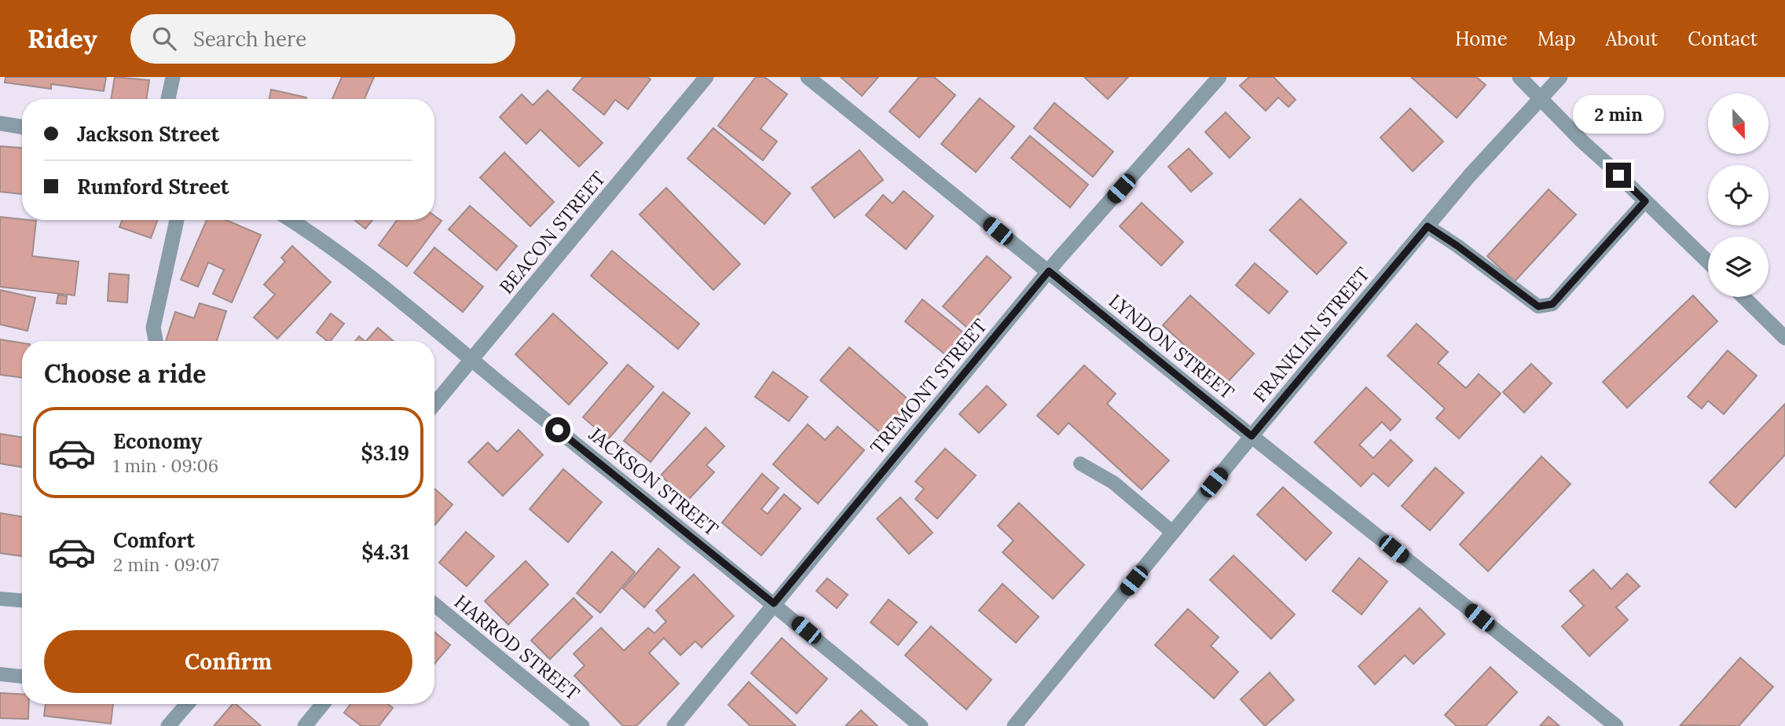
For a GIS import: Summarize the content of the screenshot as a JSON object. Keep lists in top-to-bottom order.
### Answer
{
  "streets": {
    "street": [
      "BEACON STREET",
      "FRANKLIN STREET",
      "LYNDON STREET",
      "TREMONT STREET",
      "JACKSON STREET",
      "HARROD STREET"
    ]
  },
  "crossings": [
    ["BEACON STREET", "JACKSON STREET"],
    ["FRANKLIN STREET", "LYNDON STREET"],
    ["LYNDON STREET", "TREMONT STREET"],
    ["TREMONT STREET", "JACKSON STREET"]
  ],
  "north": "bottom",
  "page": {
    "header": "Ridey",
    "search": "Search here",
    "nav": [
      "Home",
      "Map",
      "About",
      "Contact"
    ],
    "bubble": "2 min",
    "banner": ["Jackson Street", "Rumford Street"],
    "heading": "Choose a ride",
    "list": [
      {
        "name": "Economy",
        "note": "1 min · 09:06",
        "value": "$3.19"
      },
      {
        "name": "Comfort",
        "note": "2 min · 09:07",
        "value": "$4.31"
      }
    ],
    "buttons": "Confirm"
  }
}
